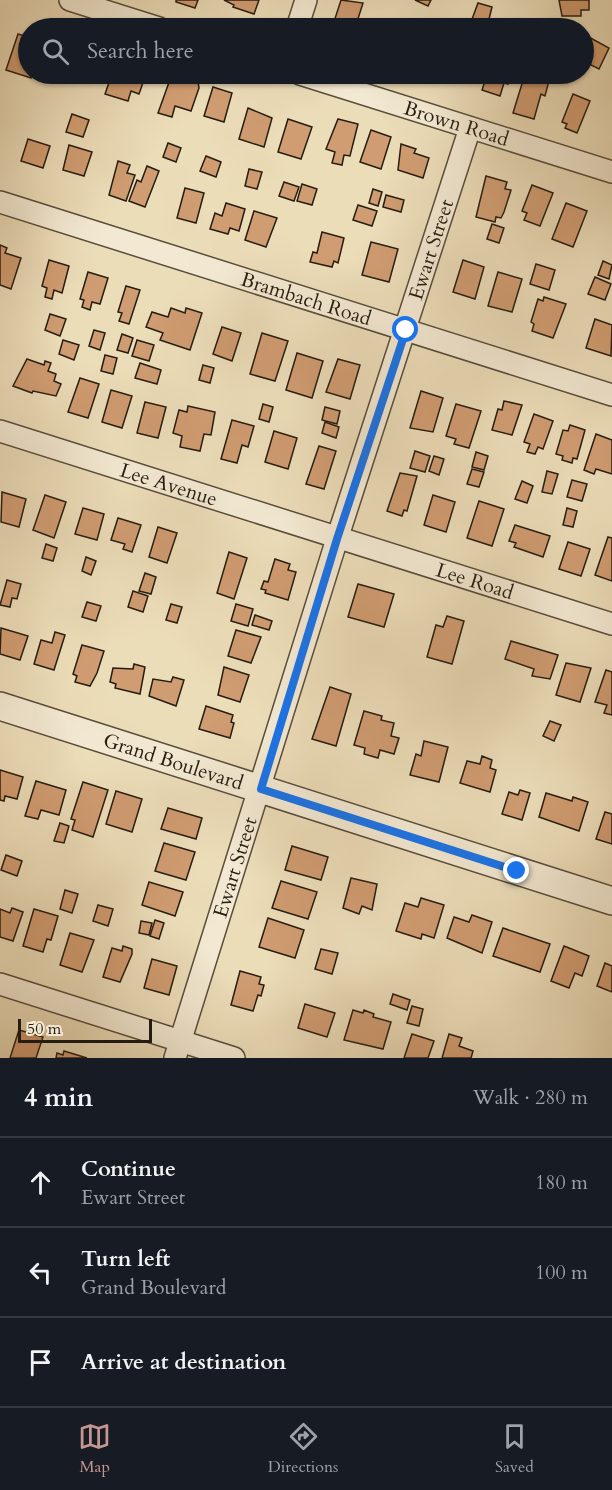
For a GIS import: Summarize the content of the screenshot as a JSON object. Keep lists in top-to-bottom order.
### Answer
{
  "streets": {
    "street": [
      "Brown Road",
      "Ewart Street",
      "Brambach Road",
      "Lee Avenue",
      "Lee Road",
      "Grand Boulevard"
    ]
  },
  "crossings": [
    ["Brown Road", "Ewart Street"],
    ["Ewart Street", "Brambach Road"],
    ["Ewart Street", "Lee Avenue"],
    ["Ewart Street", "Lee Road"],
    ["Ewart Street", "Grand Boulevard"],
    ["Lee Avenue", "Lee Road"]
  ],
  "scale_bar": "50 m",
  "page": {
    "search": "Search here",
    "scale": "50 m",
    "heading": ["4 min", "Walk · 280 m"],
    "list": [
      ["Continue", "Ewart Street", "180 m"],
      ["Turn left", "Grand Boulevard", "100 m"],
      "Arrive at destination"
    ],
    "nav": ["Map", "Directions", "Saved"]
  }
}
